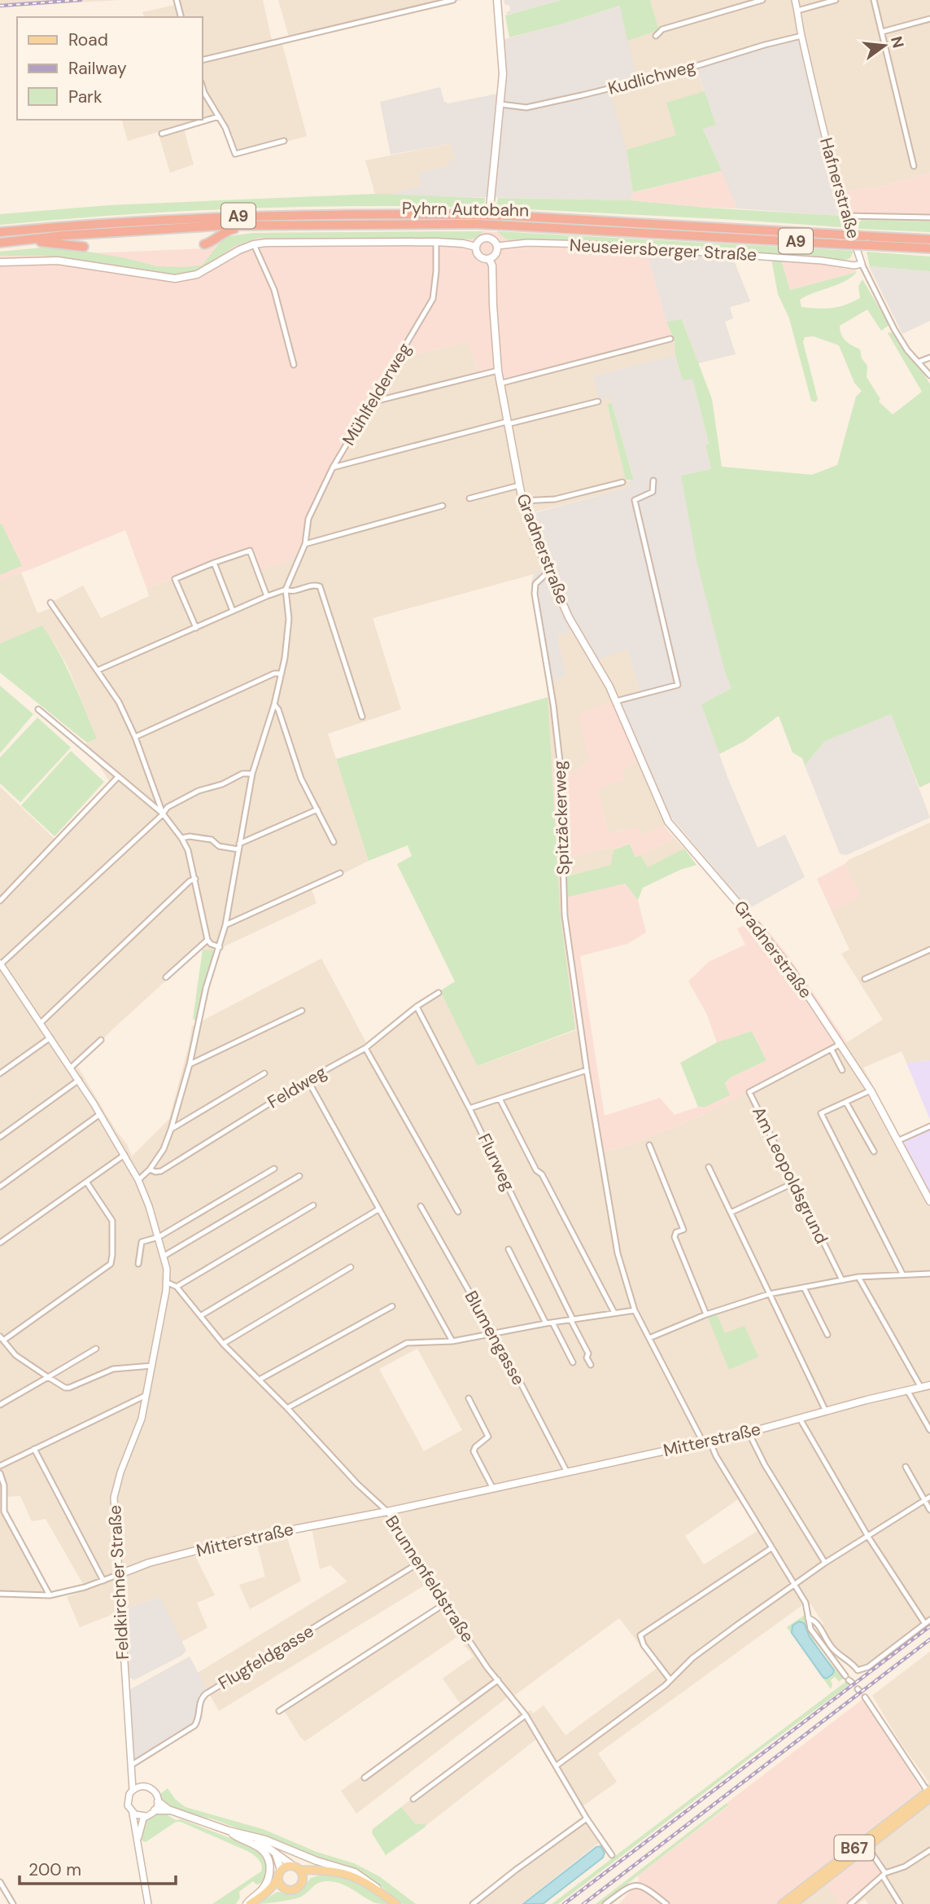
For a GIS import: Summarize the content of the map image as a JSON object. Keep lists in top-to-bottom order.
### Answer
{
  "streets": {
    "highway": ["Pyhrn Autobahn", "A9"],
    "main road": ["Gradnerstraße", "Mitterstraße", "B67"],
    "street": [
      "Kudlichweg",
      "Hafnerstraße",
      "Neuseiersberger Straße",
      "Mühlfelderweg",
      "Spitzäckerweg",
      "Feldweg",
      "Flurweg",
      "Am Leopoldsgrund",
      "Blumengasse",
      "Brunnenfeldstraße",
      "Feldkirchner Straße",
      "Flugfeldgasse"
    ]
  },
  "crossings": [
    ["Kudlichweg", "Hafnerstraße"],
    ["Hafnerstraße", "Neuseiersberger Straße"],
    ["Neuseiersberger Straße", "Gradnerstraße"],
    ["Gradnerstraße", "Spitzäckerweg"],
    ["Gradnerstraße", "Am Leopoldsgrund"],
    ["Spitzäckerweg", "Mitterstraße"],
    ["Feldweg", "Flurweg"],
    ["Blumengasse", "Mitterstraße"],
    ["Mitterstraße", "Brunnenfeldstraße"],
    ["Mitterstraße", "Feldkirchner Straße"],
    ["Brunnenfeldstraße", "Feldkirchner Straße"],
    ["Brunnenfeldstraße", "Flugfeldgasse"],
    ["Feldkirchner Straße", "Flugfeldgasse"]
  ],
  "legend": ["Road", "Railway", "Park"],
  "scale_bar": "200 m",
  "north": "right"
}
